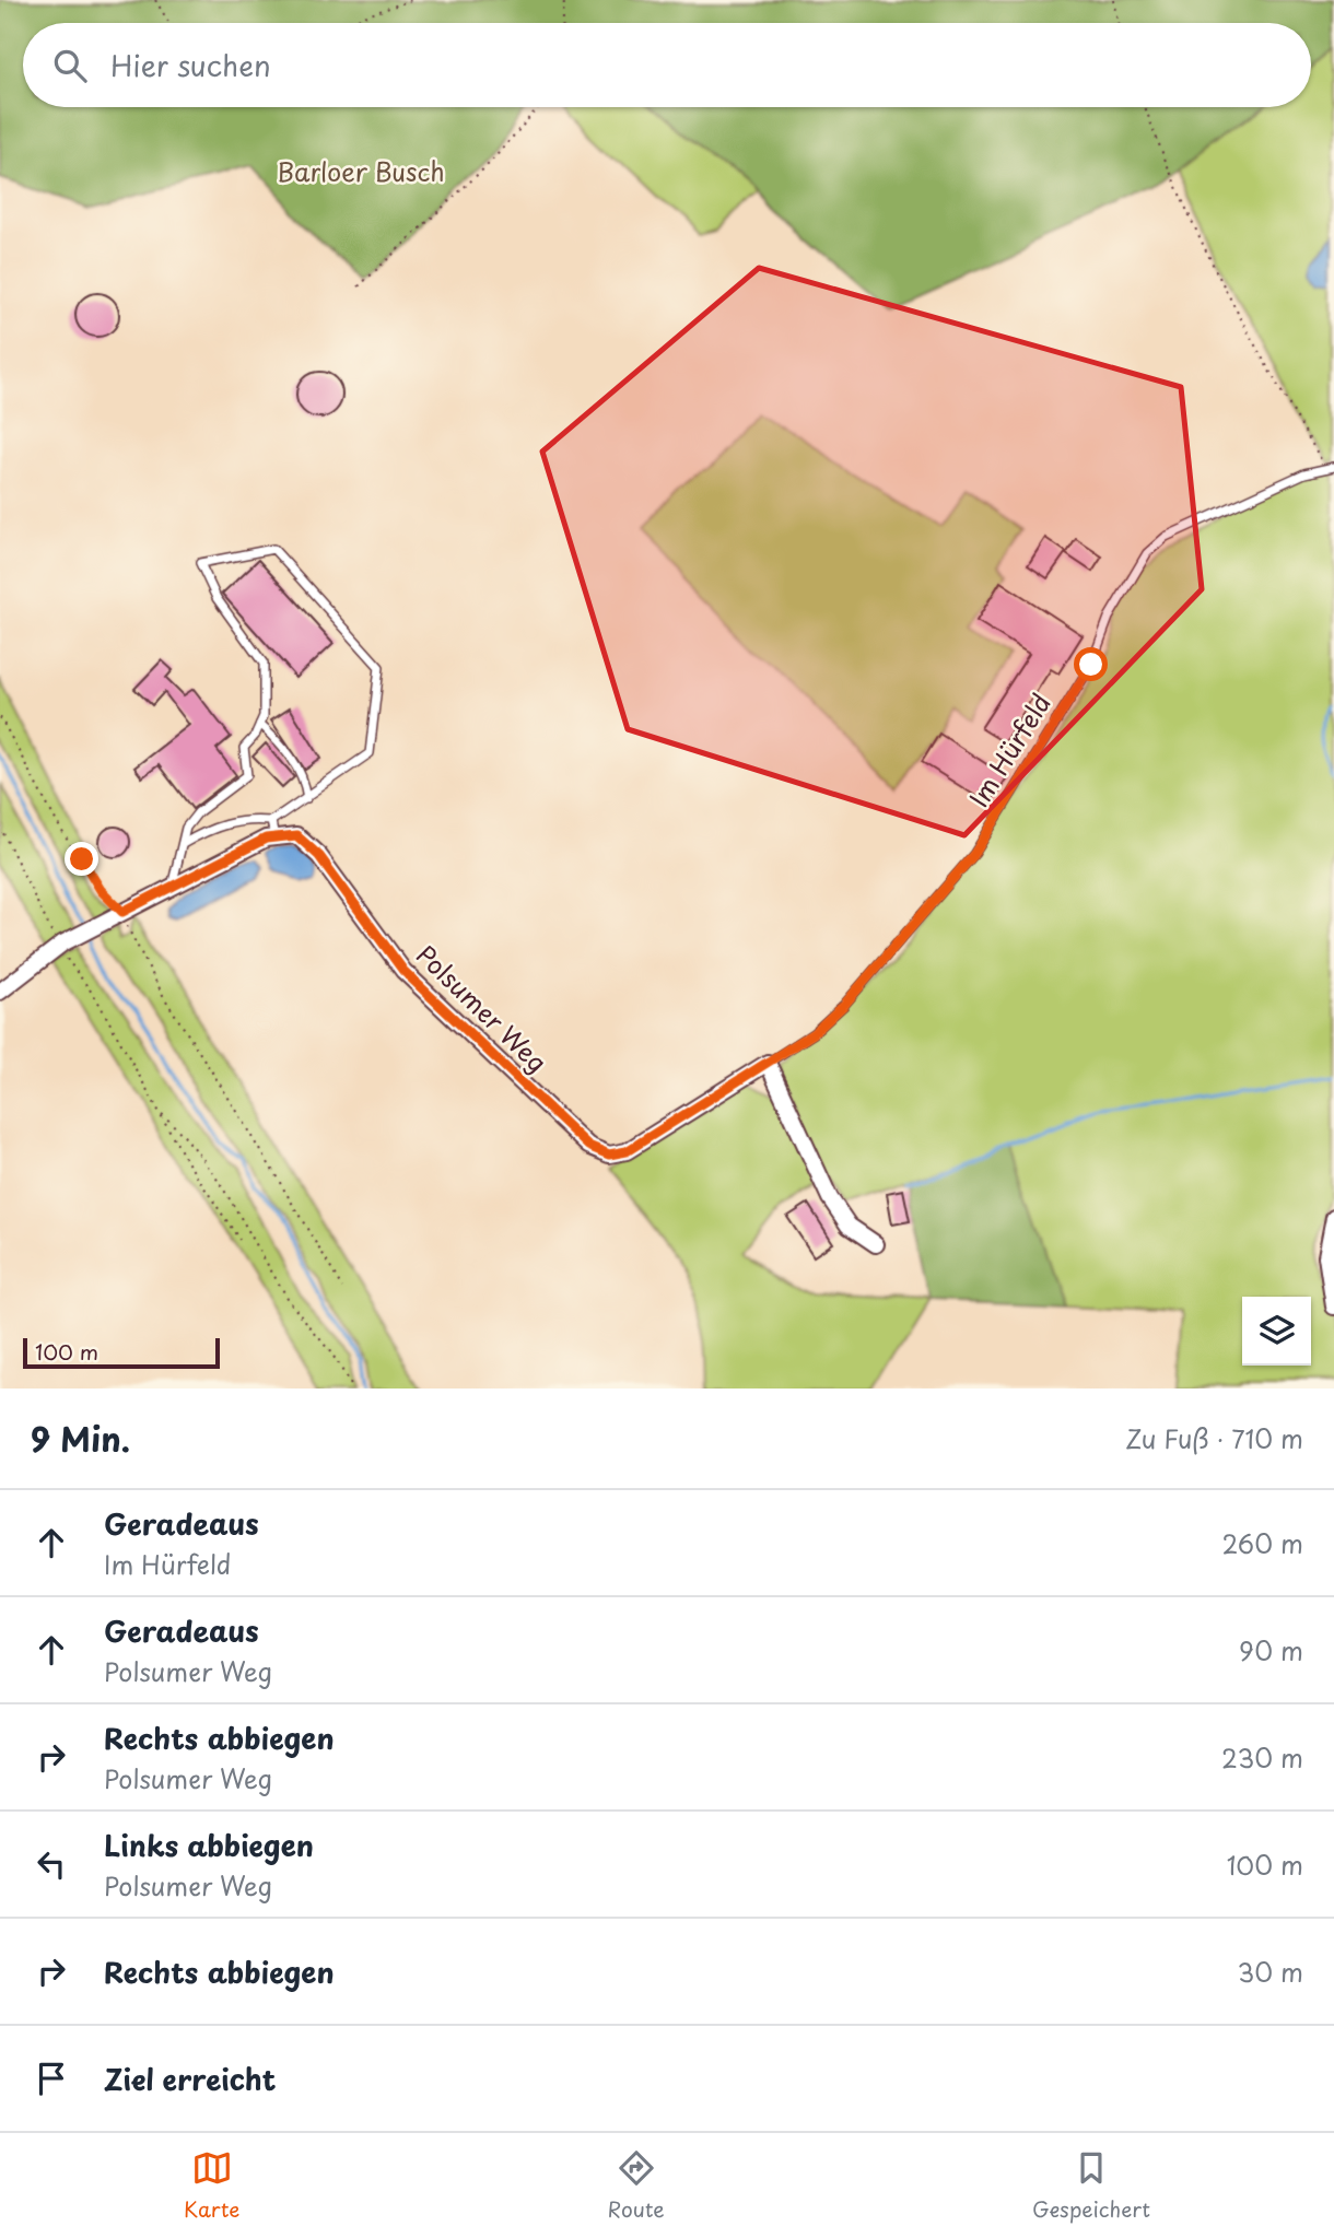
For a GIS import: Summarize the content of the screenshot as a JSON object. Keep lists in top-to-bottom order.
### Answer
{
  "streets": {
    "street": ["Polsumer Weg"],
    "lane": ["Im Hürfeld"]
  },
  "crossings": [
    ["Im Hürfeld", "Polsumer Weg"]
  ],
  "parks": ["Barloer Busch"],
  "scale_bar": "100 m",
  "page": {
    "search": "Hier suchen",
    "scale": "100 m",
    "heading": ["9 Min.", "Zu Fuß · 710 m"],
    "list": [
      ["Geradeaus", "Im Hürfeld", "260 m"],
      ["Geradeaus", "Polsumer Weg", "90 m"],
      ["Rechts abbiegen", "Polsumer Weg", "230 m"],
      ["Links abbiegen", "Polsumer Weg", "100 m"],
      ["Rechts abbiegen", "30 m"],
      "Ziel erreicht"
    ],
    "nav": ["Karte", "Route", "Gespeichert"]
  }
}
